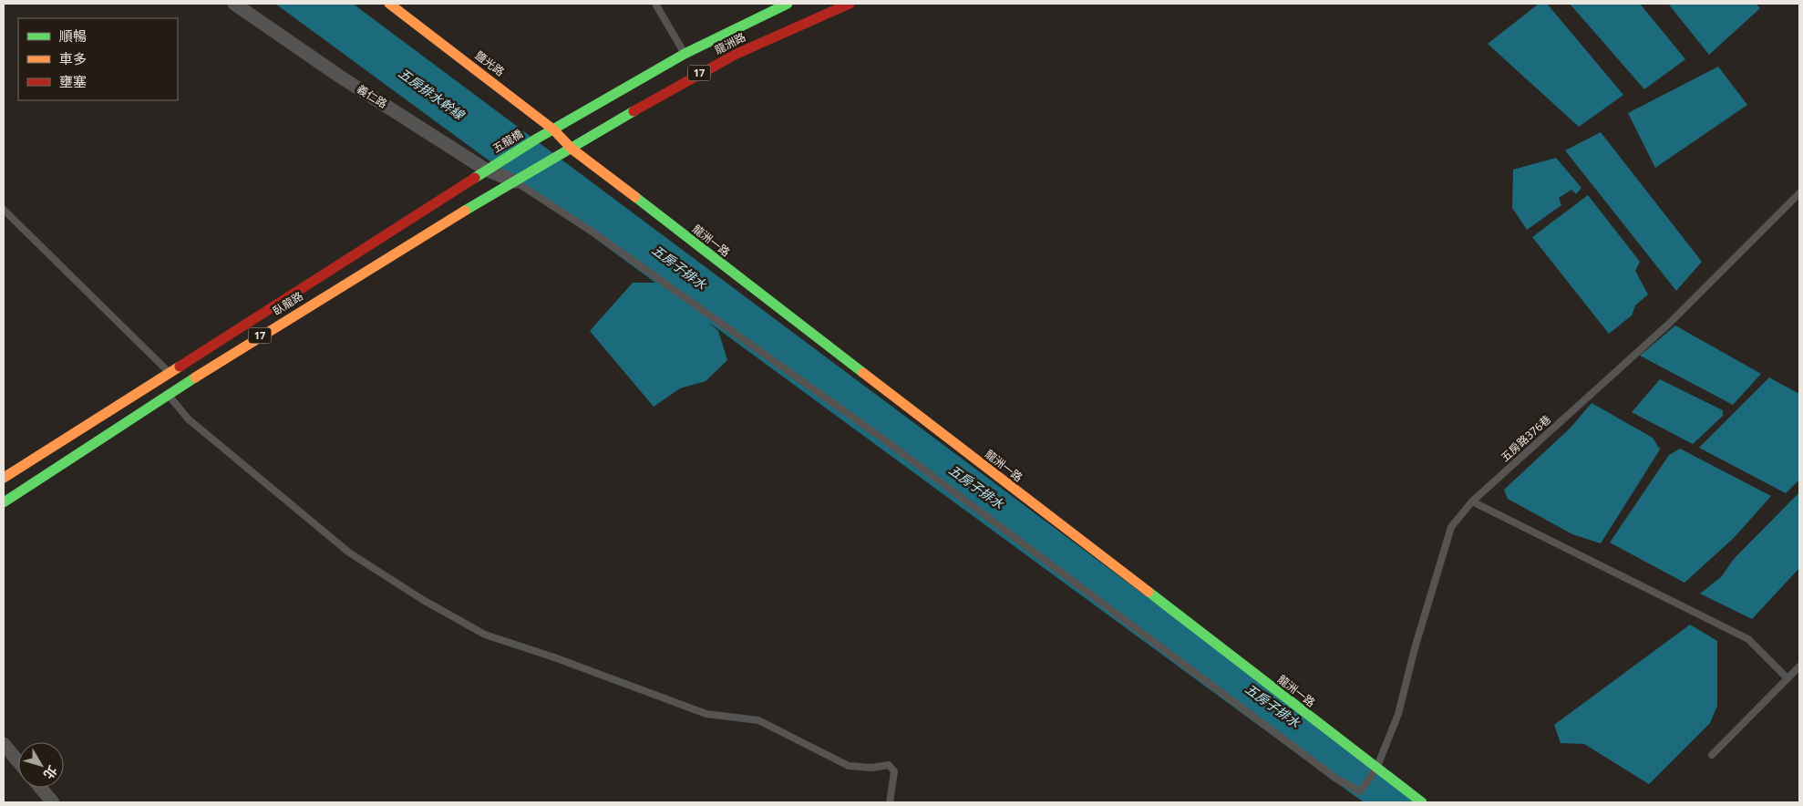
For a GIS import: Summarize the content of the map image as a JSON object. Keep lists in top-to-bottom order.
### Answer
{
  "streets": {
    "main road": [
      "龍洲路",
      "鹽光路",
      "17",
      "五龍橋",
      "龍洲一路",
      "臥龍路"
    ],
    "street": ["義仁路"],
    "lane": ["五房路376巷"]
  },
  "crossings": [
    ["龍洲路", "鹽光路"],
    ["龍洲路", "義仁路"],
    ["龍洲路", "五龍橋"],
    ["龍洲路", "龍洲一路"],
    ["龍洲路", "臥龍路"],
    ["龍洲路", "五房路376巷"],
    ["鹽光路", "龍洲一路"],
    ["義仁路", "五龍橋"],
    ["義仁路", "臥龍路"],
    ["義仁路", "五房路376巷"],
    ["五龍橋", "臥龍路"],
    ["龍洲一路", "五房路376巷"],
    ["臥龍路", "五房路376巷"]
  ],
  "water": ["五房排水幹線", "五房子排水"],
  "legend": ["順暢", "車多", "壅塞"],
  "north": "bottom right"
}
